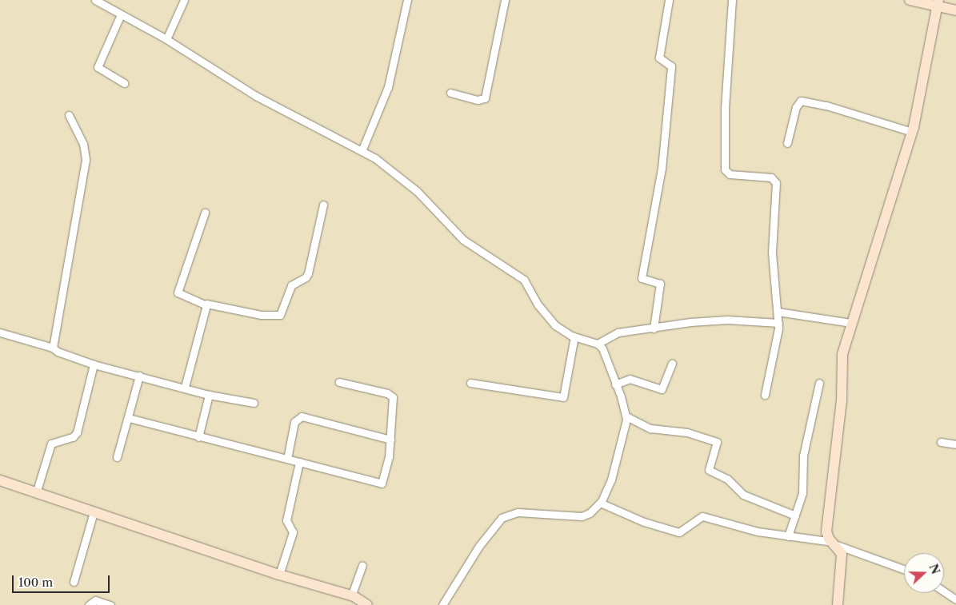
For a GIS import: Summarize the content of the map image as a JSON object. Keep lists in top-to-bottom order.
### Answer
{
  "scale_bar": "100 m",
  "north": "right"
}
